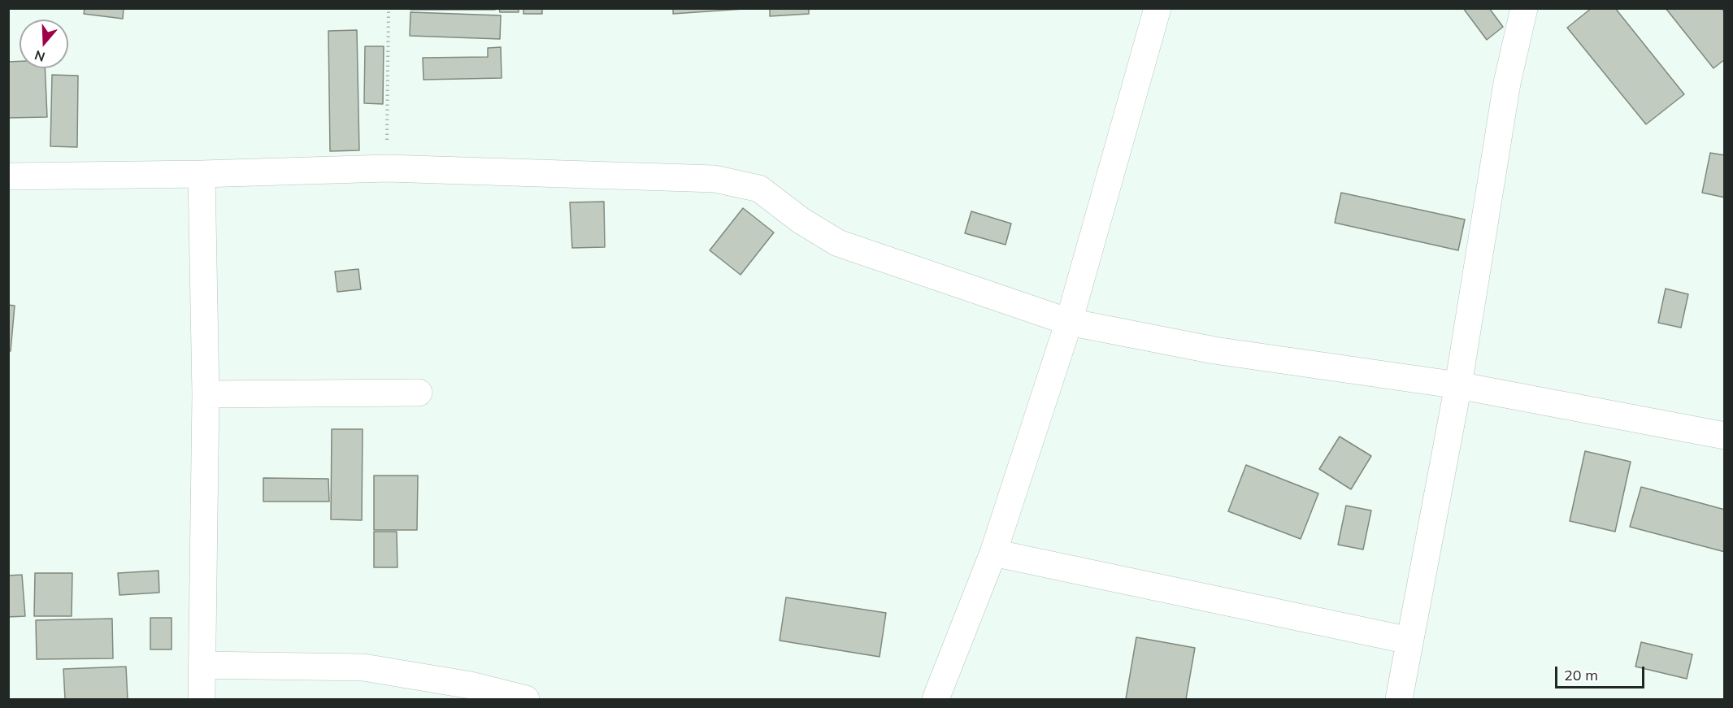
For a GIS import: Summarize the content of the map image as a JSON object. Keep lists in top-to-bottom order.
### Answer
{
  "scale_bar": "20 m",
  "north": "bottom"
}
